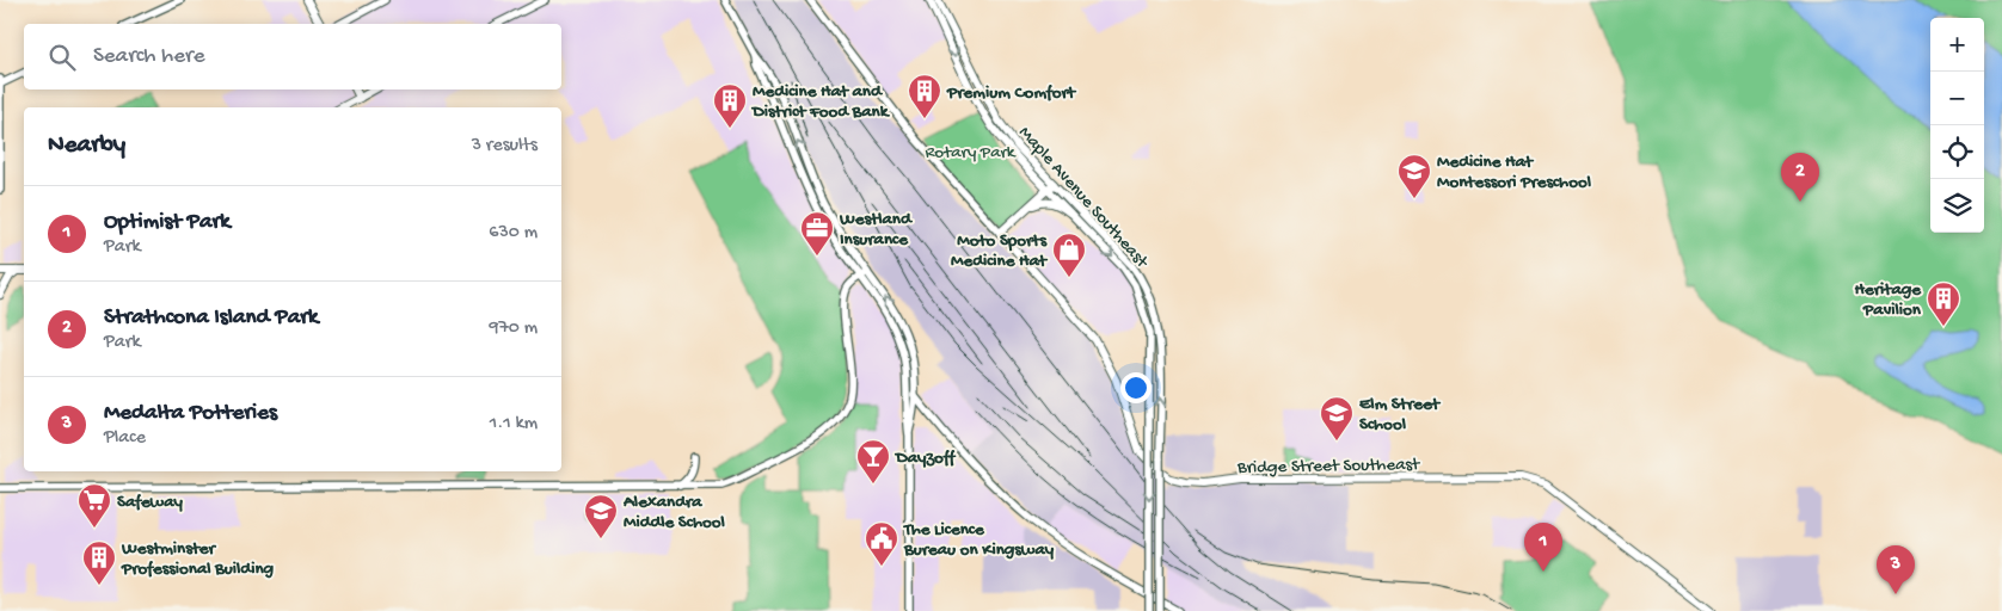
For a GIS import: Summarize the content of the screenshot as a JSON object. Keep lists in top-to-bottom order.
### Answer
{
  "streets": {
    "main road": ["Maple Avenue Southeast", "Bridge Street Southeast"]
  },
  "parks": ["Rotary Park"],
  "places": {
    "building": [
      "Premium Comfort",
      "Medicine Hat and District Food Bank",
      "Heritage Pavilion",
      "Westminster Professional Building"
    ],
    "school or university": ["Medicine Hat Montessori Preschool", "Elm Street School", "Alexandra Middle School"],
    "office": ["Westland Insurance"],
    "shop": ["Moto Sports Medicine Hat"],
    "bar": ["Dayzoff"],
    "supermarket": ["Safeway"],
    "public building": ["The Licence Bureau on Kingsway"]
  },
  "page": {
    "map_buttons": ["+", "−"],
    "search": "Search here",
    "heading": ["Nearby", "3 results"],
    "pins": ["2", "1", "3"],
    "list": [
      {
        "mark": "1",
        "name": "Optimist Park",
        "note": "Park",
        "value": "630 m"
      },
      {
        "mark": "2",
        "name": "Strathcona Island Park",
        "note": "Park",
        "value": "970 m"
      },
      {
        "mark": "3",
        "name": "Medalta Potteries",
        "note": "Place",
        "value": "1.1 km"
      }
    ]
  }
}
